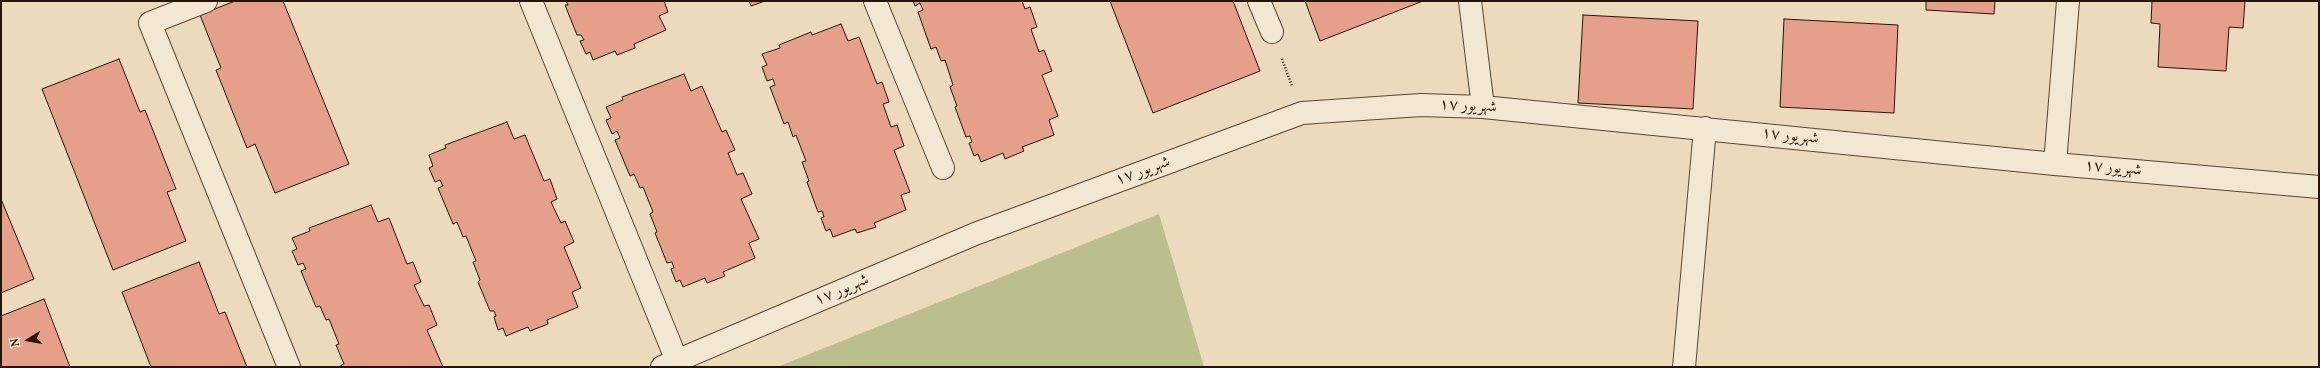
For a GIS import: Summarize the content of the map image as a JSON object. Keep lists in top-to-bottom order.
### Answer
{
  "streets": {
    "street": ["۱۷ شهریور"]
  },
  "north": "left"
}
